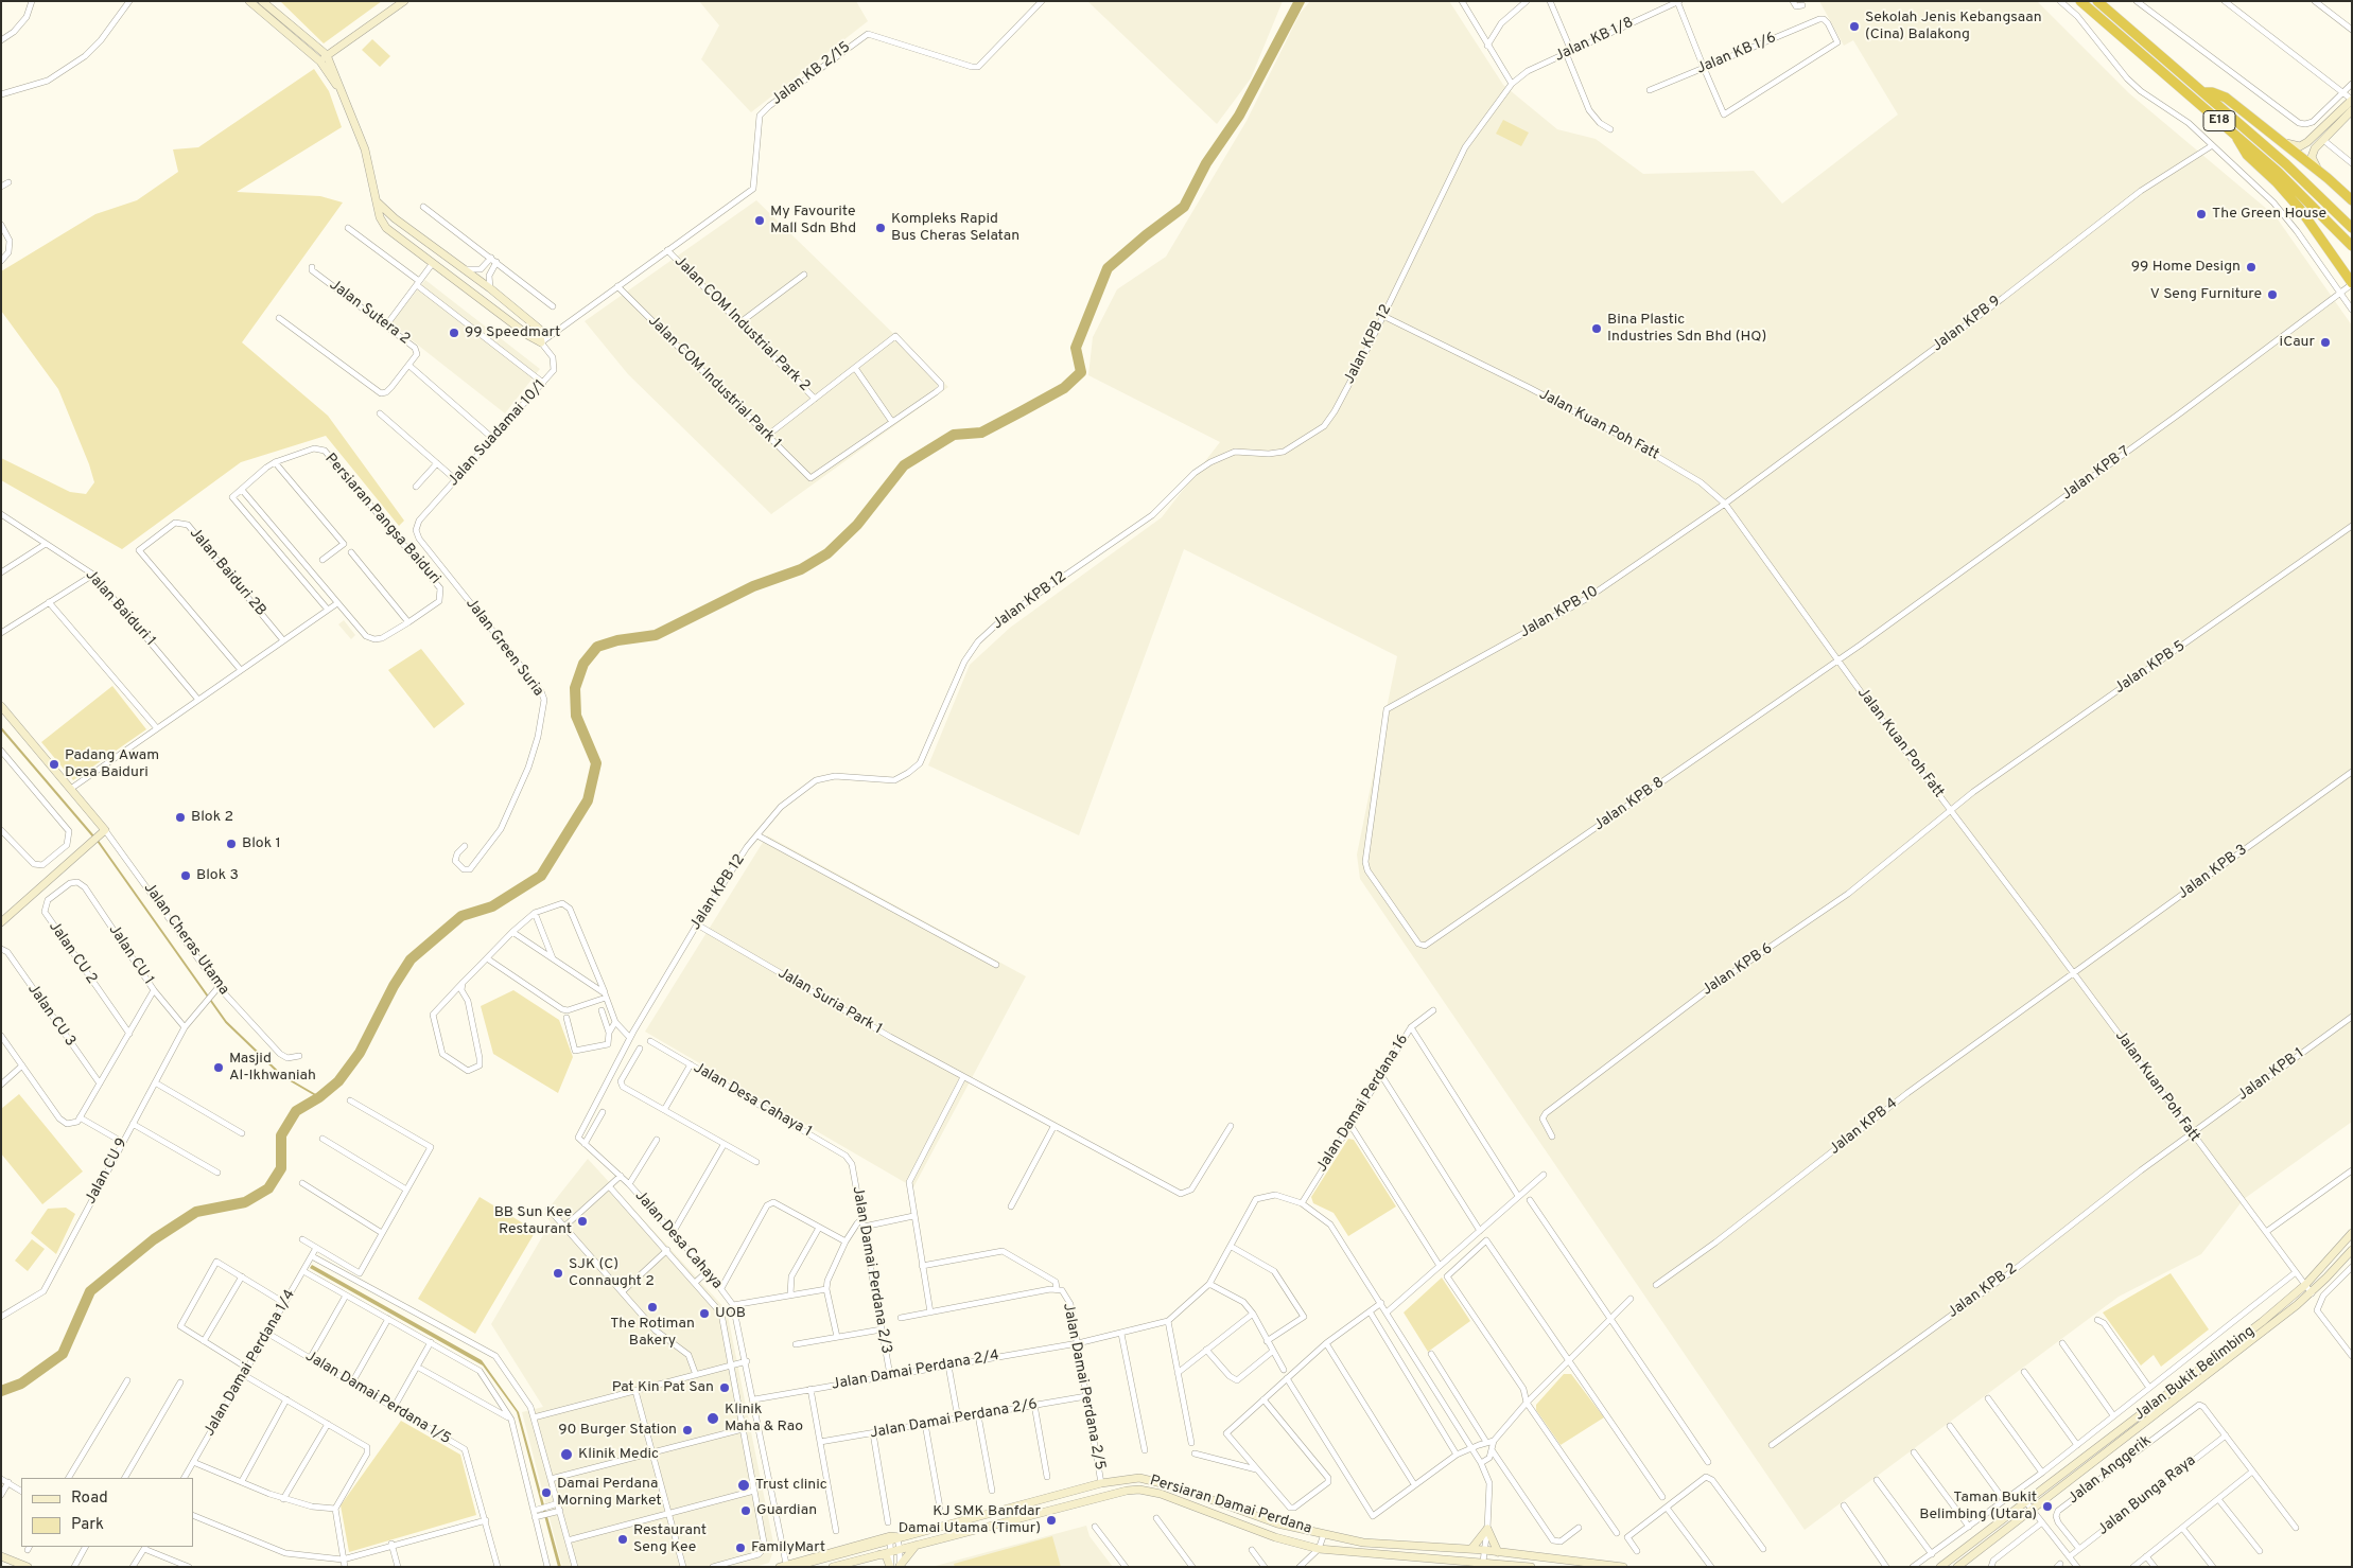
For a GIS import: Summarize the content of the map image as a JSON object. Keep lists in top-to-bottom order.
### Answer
{
  "streets": {
    "highway": ["E18"],
    "main road": ["Jalan Suadamai 10/1", "Jalan Bukit Belimbing", "Persiaran Damai Perdana"],
    "street": [
      "Jalan KB 1/8",
      "Jalan KB 1/6",
      "Jalan KB 2/15",
      "Jalan Sutera 2",
      "Jalan COM Industrial Park 2",
      "Jalan KPB 9",
      "Jalan KPB 12",
      "Jalan COM Industrial Park 1",
      "Jalan Kuan Poh Fatt",
      "Jalan KPB 7",
      "Persiaran Pangsa Baiduri",
      "Jalan Baiduri 2B",
      "Jalan Baiduri 1",
      "Jalan KPB 10",
      "Jalan Green Suria",
      "Jalan KPB 5",
      "Jalan KPB 8",
      "Jalan KPB 3",
      "Jalan Cheras Utama",
      "Jalan CU 2",
      "Jalan CU 1",
      "Jalan KPB 6",
      "Jalan Suria Park 1",
      "Jalan CU 3",
      "Jalan KPB 1",
      "Jalan Desa Cahaya 1",
      "Jalan Damai Perdana 16",
      "Jalan KPB 4",
      "Jalan CU 9",
      "Jalan Desa Cahaya",
      "Jalan Damai Perdana 2/3",
      "Jalan KPB 2",
      "Jalan Damai Perdana 1/4",
      "Jalan Damai Perdana 2/4",
      "Jalan Damai Perdana 2/5",
      "Jalan Damai Perdana 1/5",
      "Jalan Damai Perdana 2/6",
      "Jalan Anggerik",
      "Jalan Bunga Raya"
    ]
  },
  "crossings": [
    ["Jalan KB 1/8", "Jalan KPB 12"],
    ["Jalan KB 2/15", "Jalan COM Industrial Park 2"],
    ["Jalan KB 2/15", "Jalan COM Industrial Park 1"],
    ["Jalan KB 2/15", "Jalan Suadamai 10/1"],
    ["Jalan KPB 9", "Jalan Kuan Poh Fatt"],
    ["Jalan KPB 9", "Jalan KPB 10"],
    ["Jalan KPB 12", "Jalan Kuan Poh Fatt"],
    ["Jalan KPB 12", "Jalan Suria Park 1"],
    ["Jalan KPB 12", "Jalan Desa Cahaya"],
    ["Jalan Kuan Poh Fatt", "Jalan KPB 7"],
    ["Jalan Kuan Poh Fatt", "Jalan KPB 10"],
    ["Jalan Kuan Poh Fatt", "Jalan KPB 5"],
    ["Jalan Kuan Poh Fatt", "Jalan KPB 8"],
    ["Jalan Kuan Poh Fatt", "Jalan KPB 3"],
    ["Jalan Kuan Poh Fatt", "Jalan KPB 6"],
    ["Jalan Kuan Poh Fatt", "Jalan KPB 1"],
    ["Jalan Kuan Poh Fatt", "Jalan KPB 4"],
    ["Jalan Kuan Poh Fatt", "Jalan KPB 2"],
    ["Jalan Kuan Poh Fatt", "Jalan Bukit Belimbing"],
    ["Jalan Suadamai 10/1", "Jalan Green Suria"],
    ["Jalan KPB 7", "Jalan KPB 8"],
    ["Jalan KPB 10", "Jalan KPB 8"],
    ["Jalan KPB 5", "Jalan KPB 6"],
    ["Jalan KPB 3", "Jalan KPB 4"],
    ["Jalan Cheras Utama", "Jalan CU 9"],
    ["Jalan CU 2", "Jalan CU 1"],
    ["Jalan CU 1", "Jalan CU 9"],
    ["Jalan KPB 1", "Jalan KPB 2"],
    ["Jalan Desa Cahaya 1", "Jalan Damai Perdana 2/3"],
    ["Jalan Desa Cahaya", "Jalan Damai Perdana 2/4"],
    ["Jalan Desa Cahaya", "Persiaran Damai Perdana"],
    ["Jalan Damai Perdana 2/3", "Jalan Damai Perdana 2/4"],
    ["Jalan Damai Perdana 1/4", "Jalan Damai Perdana 1/5"],
    ["Jalan Damai Perdana 2/4", "Jalan Damai Perdana 2/5"],
    ["Jalan Damai Perdana 2/5", "Jalan Damai Perdana 2/6"],
    ["Jalan Damai Perdana 2/5", "Persiaran Damai Perdana"],
    ["Jalan Anggerik", "Jalan Bunga Raya"]
  ],
  "places": [
    "Sekolah Jenis Kebangsaan (Cina) Balakong",
    "The Green House",
    "My Favourite Mall Sdn Bhd",
    "Kompleks Rapid Bus Cheras Selatan",
    "99 Home Design",
    "V Seng Furniture",
    "Bina Plastic Industries Sdn Bhd (HQ)",
    "99 Speedmart",
    "iCaur",
    "Padang Awam Desa Baiduri",
    "Blok 2",
    "Blok 1",
    "Blok 3",
    "Masjid Al-Ikhwaniah",
    "BB Sun Kee Restaurant",
    "SJK (C) Connaught 2",
    "The Rotiman Bakery",
    "UOB",
    "Pat Kin Pat San",
    "Klinik Maha & Rao",
    "90 Burger Station",
    "Klinik Medic",
    "Trust clinic",
    "Damai Perdana Morning Market",
    "Taman Bukit Belimbing (Utara)",
    "Guardian",
    "KJ SMK Banfdar Damai Utama (Timur)",
    "Restaurant Seng Kee",
    "FamilyMart"
  ],
  "legend": ["Road", "Park"]
}
